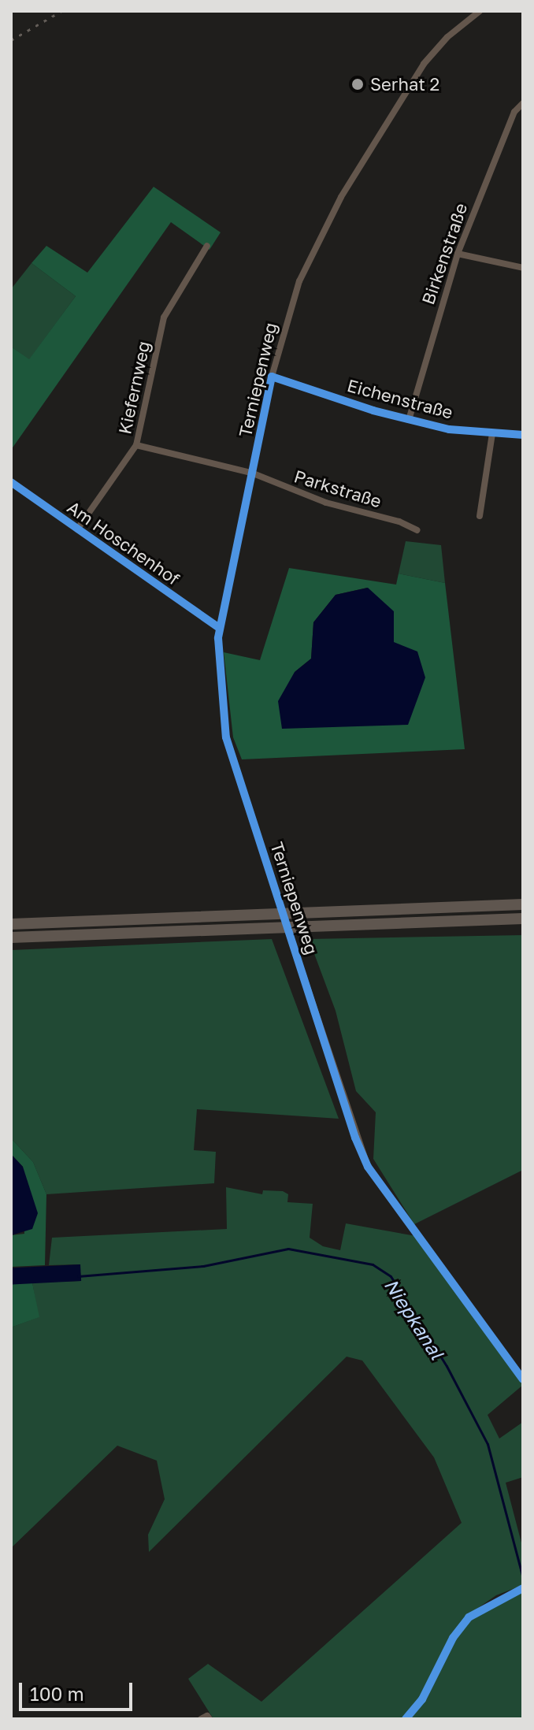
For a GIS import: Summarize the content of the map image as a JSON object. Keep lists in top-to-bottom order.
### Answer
{
  "streets": {
    "street": [
      "Birkenstraße",
      "Terniepenweg",
      "Kiefernweg",
      "Eichenstraße",
      "Parkstraße",
      "Am Hoschenhof"
    ]
  },
  "crossings": [
    ["Birkenstraße", "Eichenstraße"],
    ["Terniepenweg", "Eichenstraße"],
    ["Terniepenweg", "Parkstraße"],
    ["Terniepenweg", "Am Hoschenhof"],
    ["Kiefernweg", "Parkstraße"],
    ["Kiefernweg", "Am Hoschenhof"]
  ],
  "water": ["Niepkanal"],
  "places": ["Serhat 2"],
  "scale_bar": "100 m"
}
